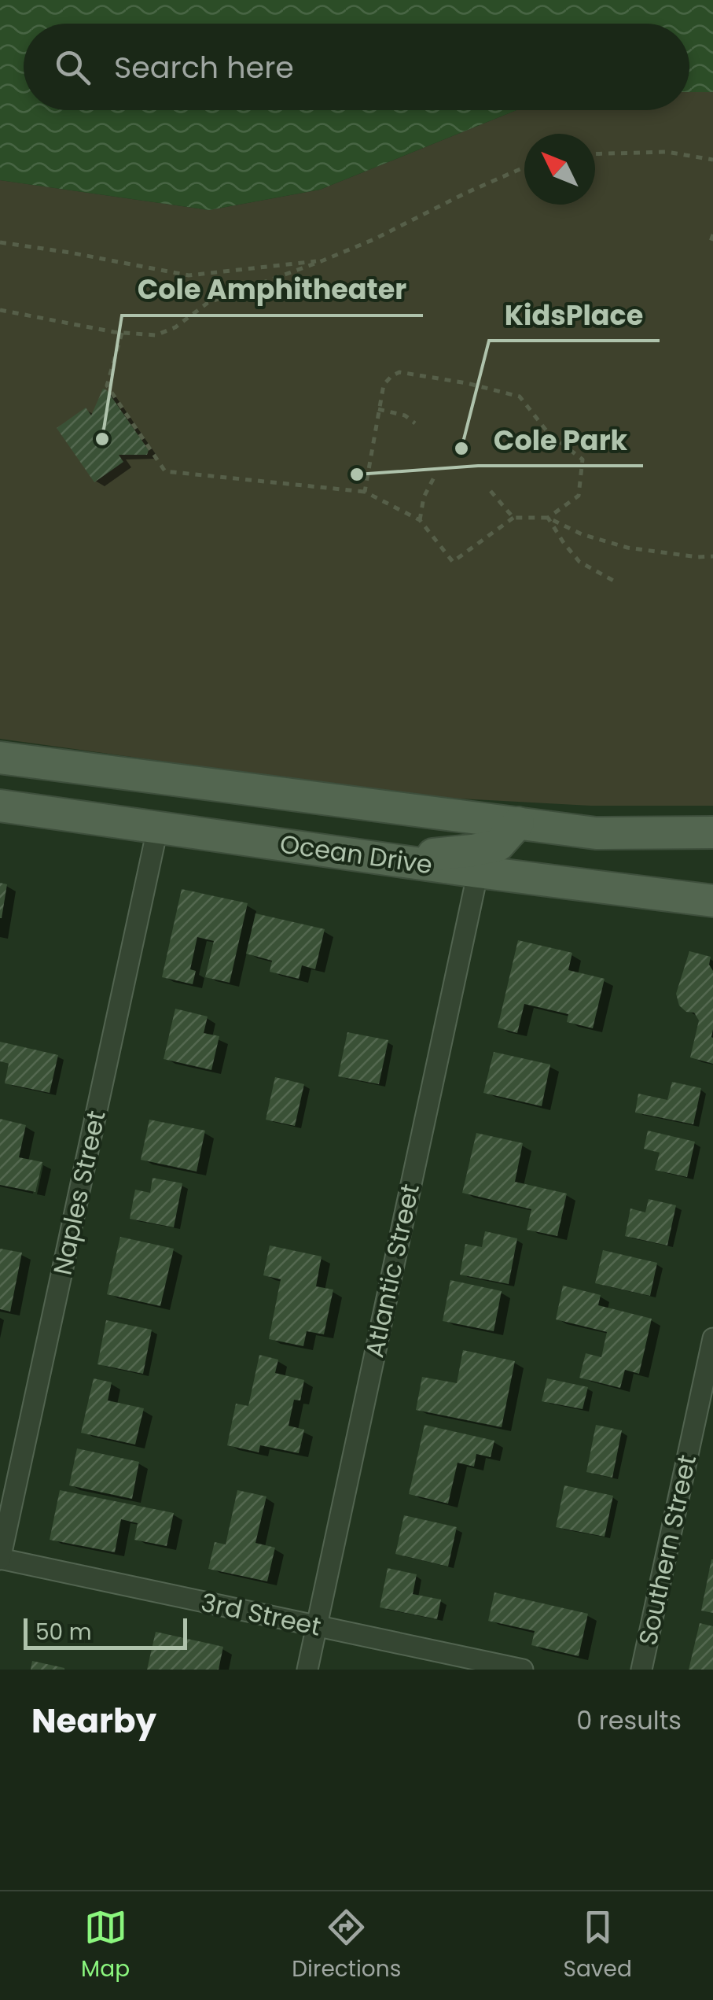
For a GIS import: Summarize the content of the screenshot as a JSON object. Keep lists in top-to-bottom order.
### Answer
{
  "streets": {
    "main road": ["Ocean Drive"],
    "street": [
      "Naples Street",
      "Atlantic Street",
      "Southern Street",
      "3rd Street"
    ]
  },
  "crossings": [
    ["Ocean Drive", "Naples Street"],
    ["Ocean Drive", "Atlantic Street"],
    ["Naples Street", "3rd Street"],
    ["Atlantic Street", "3rd Street"]
  ],
  "places": ["Cole Amphitheater", "KidsPlace", "Cole Park"],
  "scale_bar": "50 m",
  "north": "top left",
  "page": {
    "search": "Search here",
    "scale": "50 m",
    "heading": ["Nearby", "0 results"],
    "nav": ["Map", "Directions", "Saved"]
  }
}
